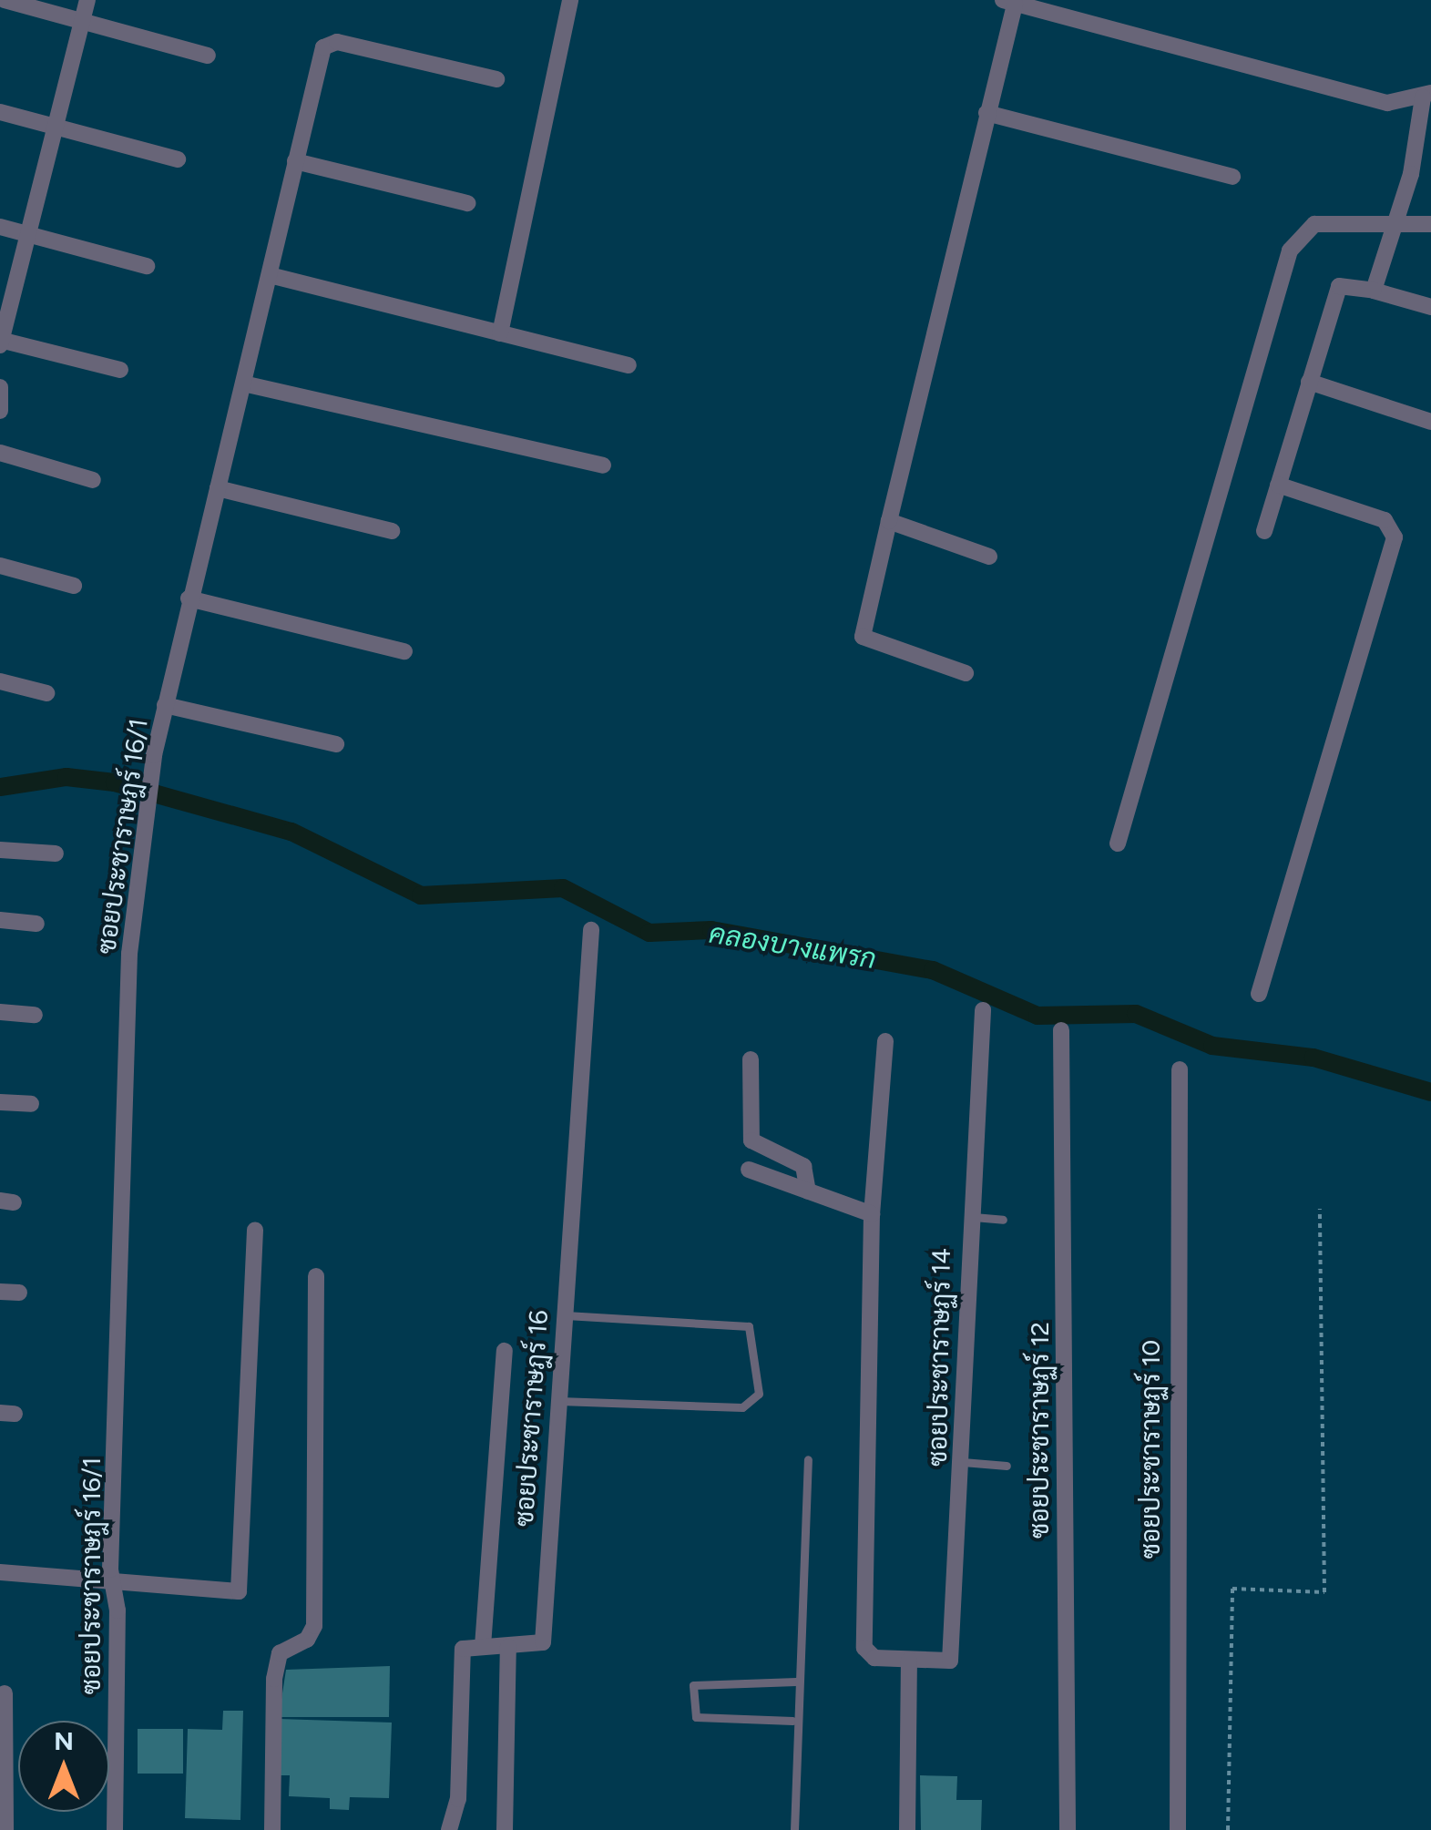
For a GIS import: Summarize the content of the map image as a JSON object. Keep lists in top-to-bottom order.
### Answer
{
  "streets": {
    "street": [
      "ซอยประชาราษฎร์ 16/1",
      "ซอยประชาราษฏร์ 14",
      "ซอยประชาราษฎร์ 16",
      "ซอยประชาราษฏร์ 12",
      "ซอยประชาราษฏร์ 10"
    ]
  },
  "water": ["คลองบางแพรก"],
  "north": "top"
}
